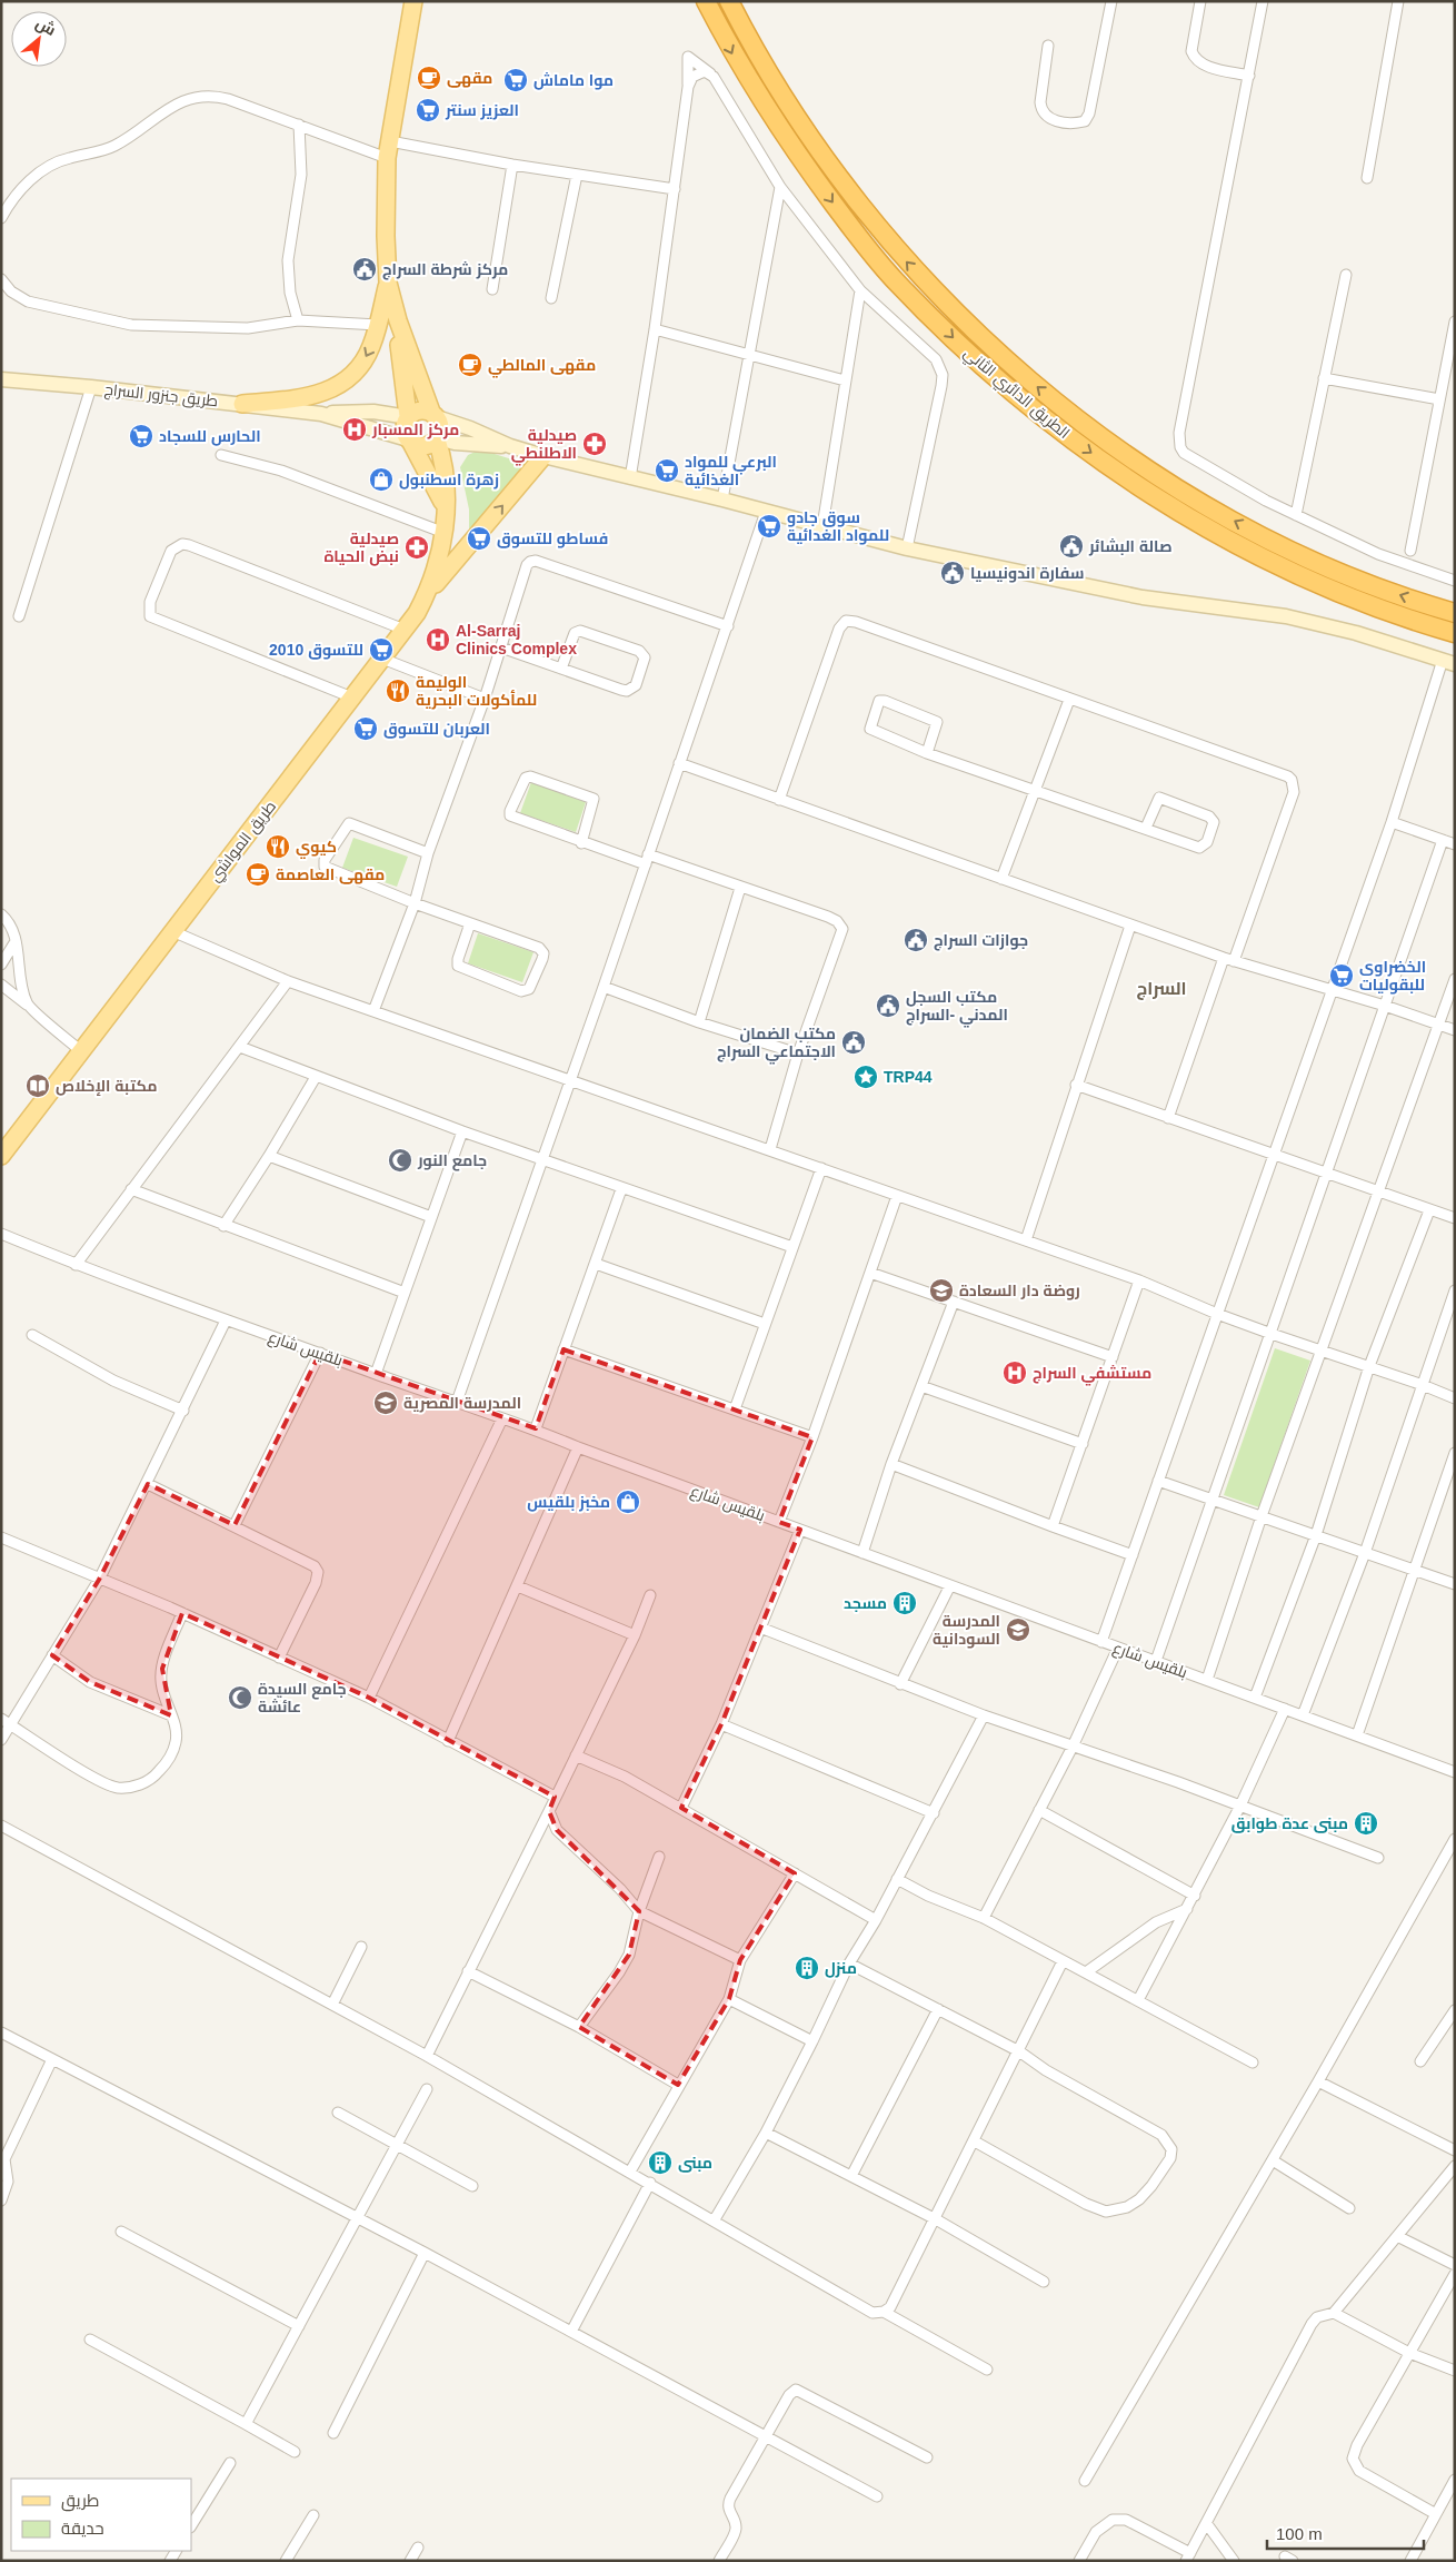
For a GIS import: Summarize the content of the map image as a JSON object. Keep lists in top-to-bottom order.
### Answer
{
  "streets": {
    "highway": ["الطريق الدائري الثاني"],
    "main road": ["طريق المواشي"],
    "street": ["طريق جنزور السراج", "بلقيس شارع"]
  },
  "crossings": [
    ["طريق جنزور السراج", "طريق المواشي"]
  ],
  "districts": ["السراج"],
  "places": {
    "cafe": ["مقهى", "مقهى المالطي", "مقهى العاصمة"],
    "supermarket": [
      "موا ماماش",
      "العزيز سنتر",
      "الحارس للسجاد",
      "البرعي للمواد الغذائية",
      "سوق جادو للمواد الغدائية",
      "فساطو للتسوق",
      "2010 للتسوق",
      "العربان للتسوق",
      "الخضراوى للبقوليات"
    ],
    "public building": [
      "مركز شرطة السراج",
      "صالة البشائر",
      "سفارة اندونيسيا",
      "جوازات السراج",
      "مكتب السجل المدني -السراج",
      "مكتب الضمان الاجتماعي السراج"
    ],
    "hospital": ["مركز المسبار", "Al-Sarraj Clinics Complex", "مستشفي السراج"],
    "pharmacy": ["صيدلية الاطلنطي", "صيدلية نبض الحياة"],
    "shop": ["زهرة اسطنبول", "مخبز بلقيس"],
    "restaurant": ["الوليمة للمأكولات البحرية", "كيوي"],
    "place": ["TRP44"],
    "library": ["مكتبة الإخلاص"],
    "mosque": ["جامع النور", "جامع السيدة عائشة"],
    "school or university": ["روضة دار السعادة", "المدرسة المصرية", "المدرسة السودانية"],
    "building": [
      "مسجد",
      "مبنى عدة طوابق",
      "منزل",
      "مبنى"
    ]
  },
  "legend": ["طريق", "حديقة"],
  "scale_bar": "100 m",
  "north": "top right"
}
